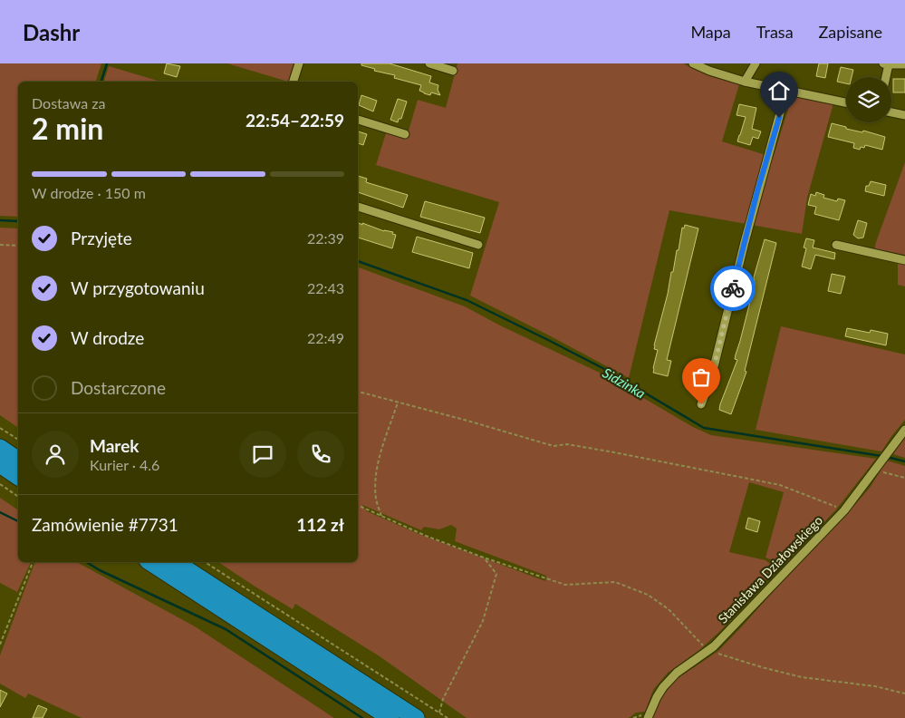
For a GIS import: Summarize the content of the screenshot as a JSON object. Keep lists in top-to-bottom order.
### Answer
{
  "streets": {
    "street": ["Stanisława Działowskiego"]
  },
  "water": ["Sidzinka"],
  "page": {
    "header": "Dashr",
    "nav": ["Mapa", "Trasa", "Zapisane"],
    "heading": ["2 min", "Dostawa za", "22:54–22:59"],
    "panel": [
      "Marek",
      "Kurier · 4.6",
      "Zamówienie #7731",
      "112 zł"
    ],
    "bar": "W drodze · 150 m",
    "list": [
      ["Przyjęte", "22:39"],
      ["W przygotowaniu", "22:43"],
      ["W drodze", "22:49"],
      "Dostarczone"
    ]
  }
}
